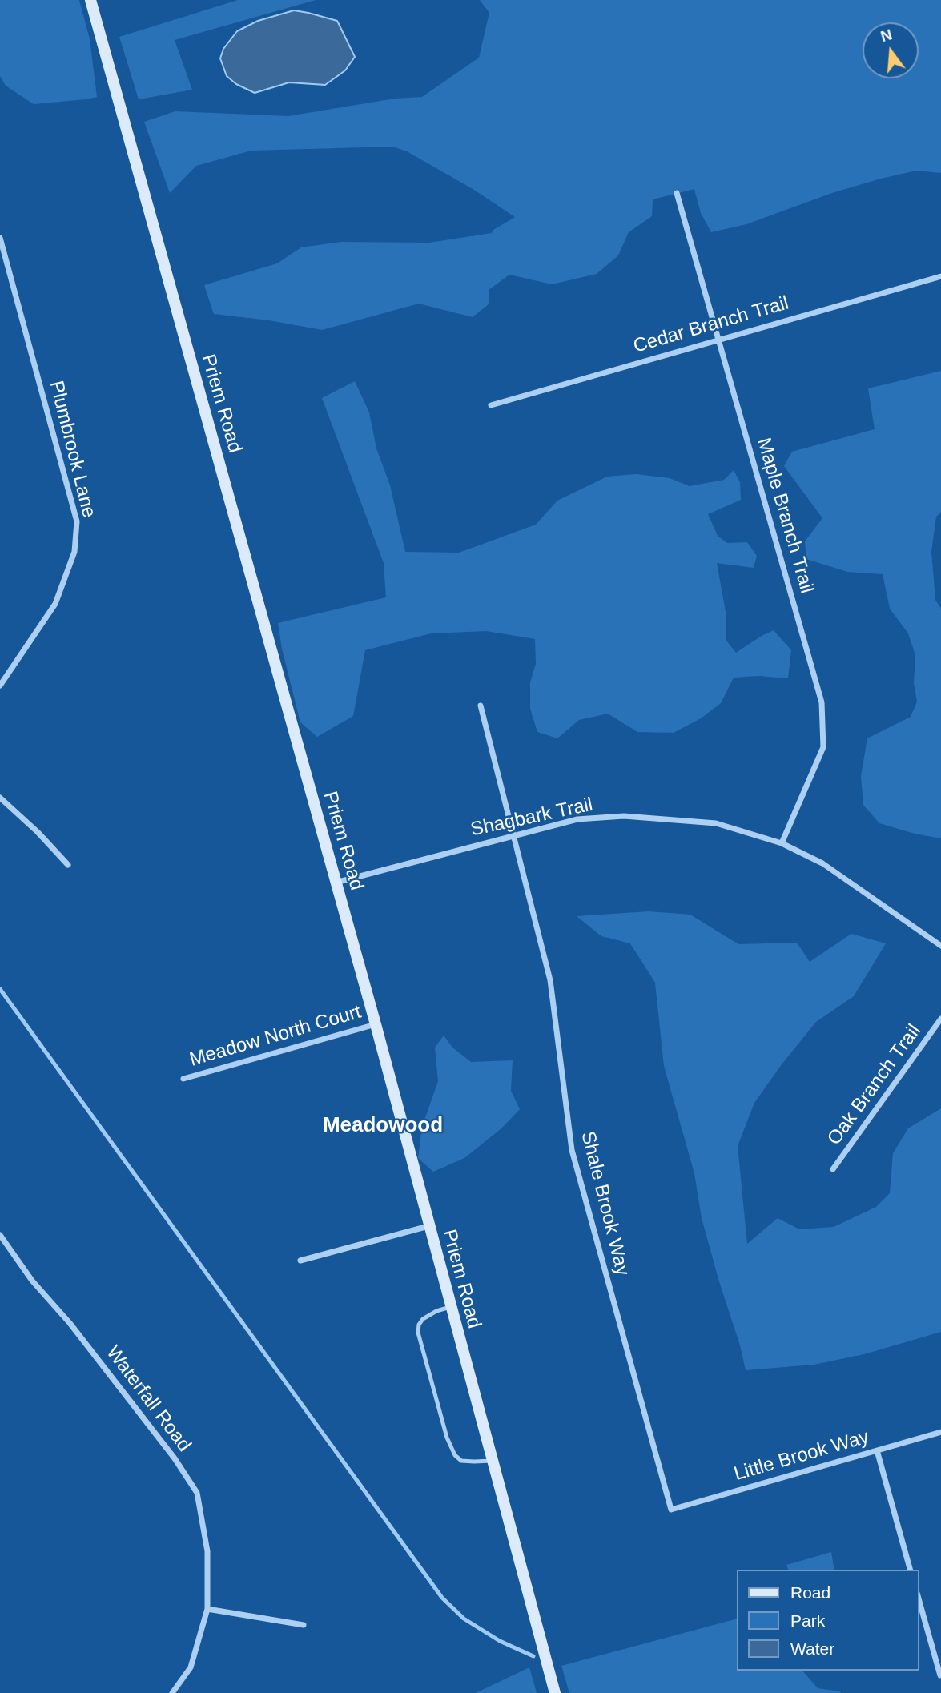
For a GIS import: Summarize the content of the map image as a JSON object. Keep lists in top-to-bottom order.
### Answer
{
  "streets": {
    "street": [
      "Cedar Branch Trail",
      "Priem Road",
      "Plumbrook Lane",
      "Maple Branch Trail",
      "Shagbark Trail",
      "Meadow North Court",
      "Oak Branch Trail",
      "Shale Brook Way",
      "Waterfall Road",
      "Little Brook Way"
    ]
  },
  "crossings": [
    ["Cedar Branch Trail", "Maple Branch Trail"],
    ["Priem Road", "Shagbark Trail"],
    ["Priem Road", "Meadow North Court"],
    ["Maple Branch Trail", "Shagbark Trail"],
    ["Shagbark Trail", "Shale Brook Way"],
    ["Shale Brook Way", "Little Brook Way"]
  ],
  "districts": ["Meadowood"],
  "legend": ["Road", "Park", "Water"],
  "north": "top"
}
